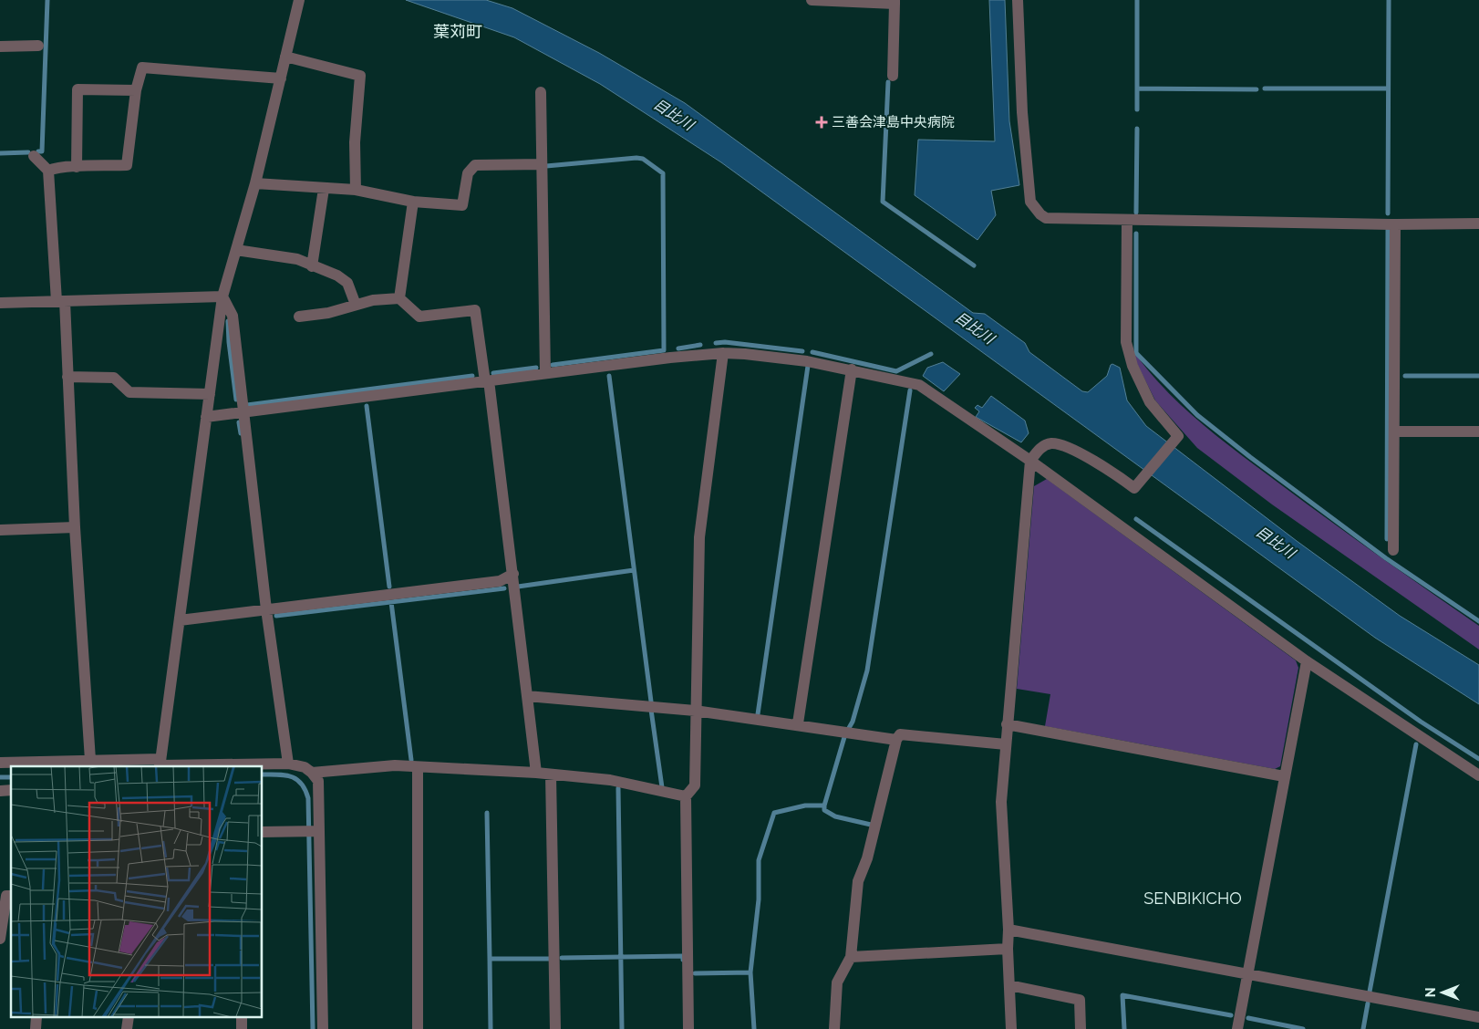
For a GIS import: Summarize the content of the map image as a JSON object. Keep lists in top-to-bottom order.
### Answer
{
  "districts": ["葉苅町", "SENBIKICHO"],
  "water": ["目比川"],
  "places": {
    "health": ["三善会津島中央病院"]
  },
  "north": "left"
}
